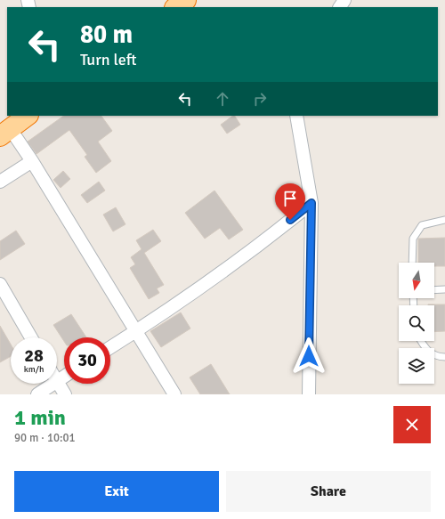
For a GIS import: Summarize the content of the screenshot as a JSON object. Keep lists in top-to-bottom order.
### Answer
{
  "north": "bottom",
  "page": {
    "turn": ["80 m", "Turn left"],
    "speed": "28 km/h",
    "limit": "30",
    "heading": ["1 min", "90 m · 10:01"],
    "buttons": ["Exit", "Share"]
  }
}
